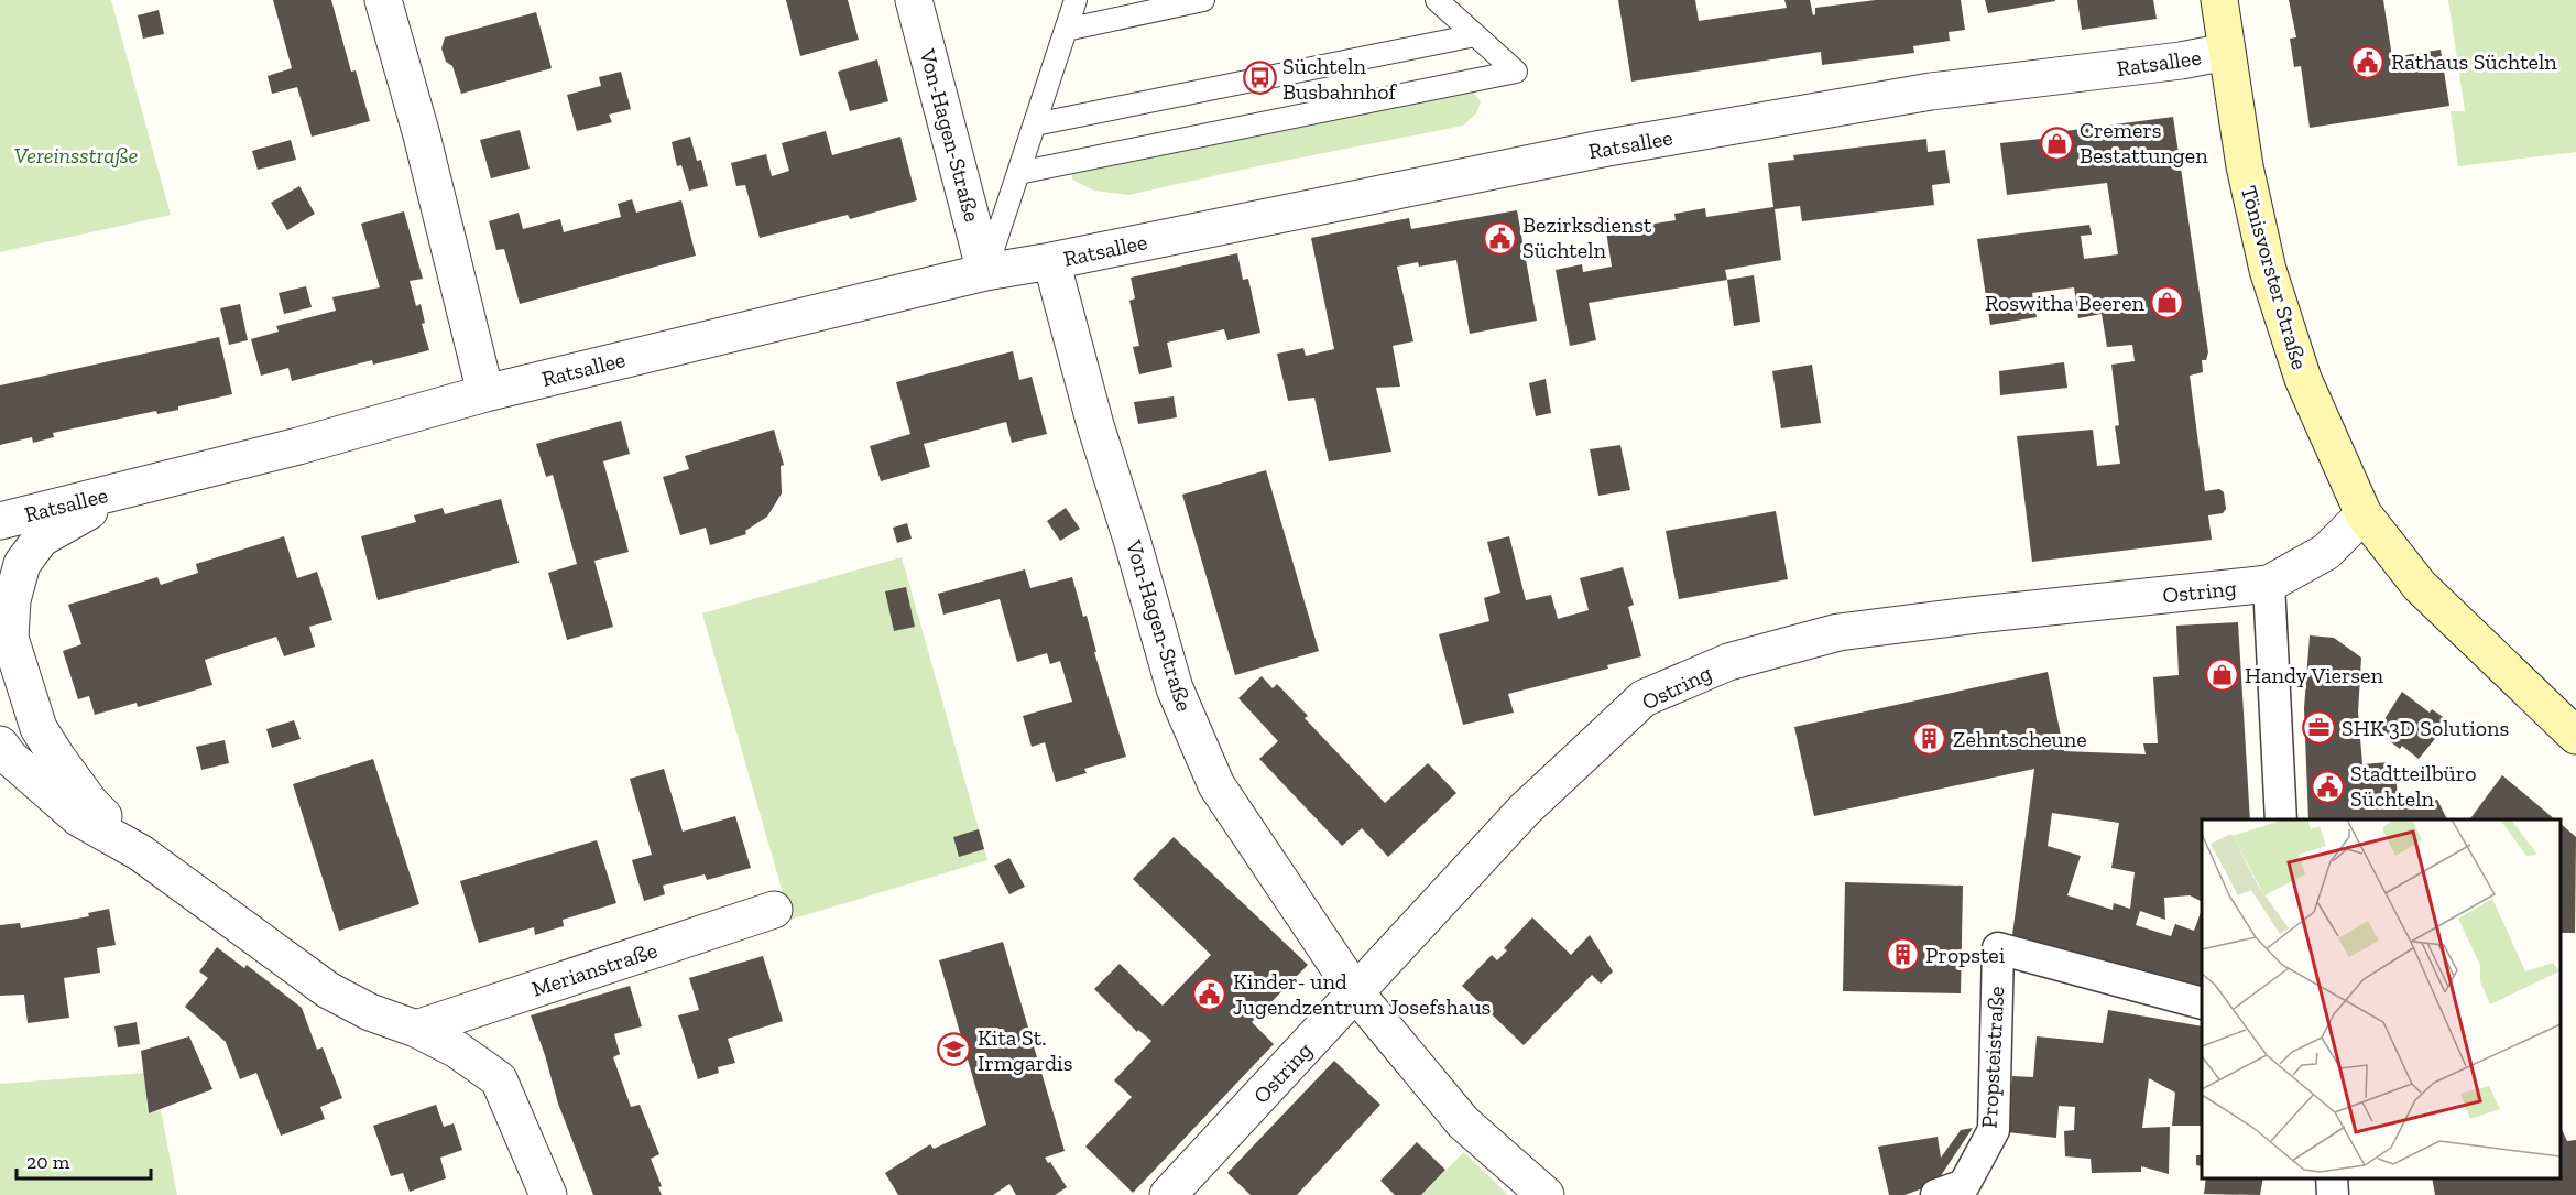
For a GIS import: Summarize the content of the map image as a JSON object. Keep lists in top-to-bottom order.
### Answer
{
  "streets": {
    "main road": ["Tönisvorster Straße"],
    "street": [
      "Ratsallee",
      "Von-Hagen-Straße",
      "Ostring",
      "Merianstraße",
      "Propsteistraße"
    ]
  },
  "crossings": [
    ["Ratsallee", "Von-Hagen-Straße"],
    ["Ratsallee", "Tönisvorster Straße"],
    ["Von-Hagen-Straße", "Ostring"],
    ["Tönisvorster Straße", "Ostring"]
  ],
  "parks": ["Vereinsstraße"],
  "places": {
    "public building": [
      "Rathaus Süchteln",
      "Bezirksdienst Süchteln",
      "Stadtteilbüro Süchteln",
      "Kinder- und Jugendzentrum Josefshaus"
    ],
    "bus stop": ["Süchteln Busbahnhof"],
    "shop": ["Cremers Bestattungen", "Roswitha Beeren", "Handy Viersen"],
    "office": ["SHK 3D Solutions"],
    "building": ["Zehntscheune", "Propstei"],
    "school or university": ["Kita St. Irmgardis"]
  },
  "scale_bar": "20 m"
}
